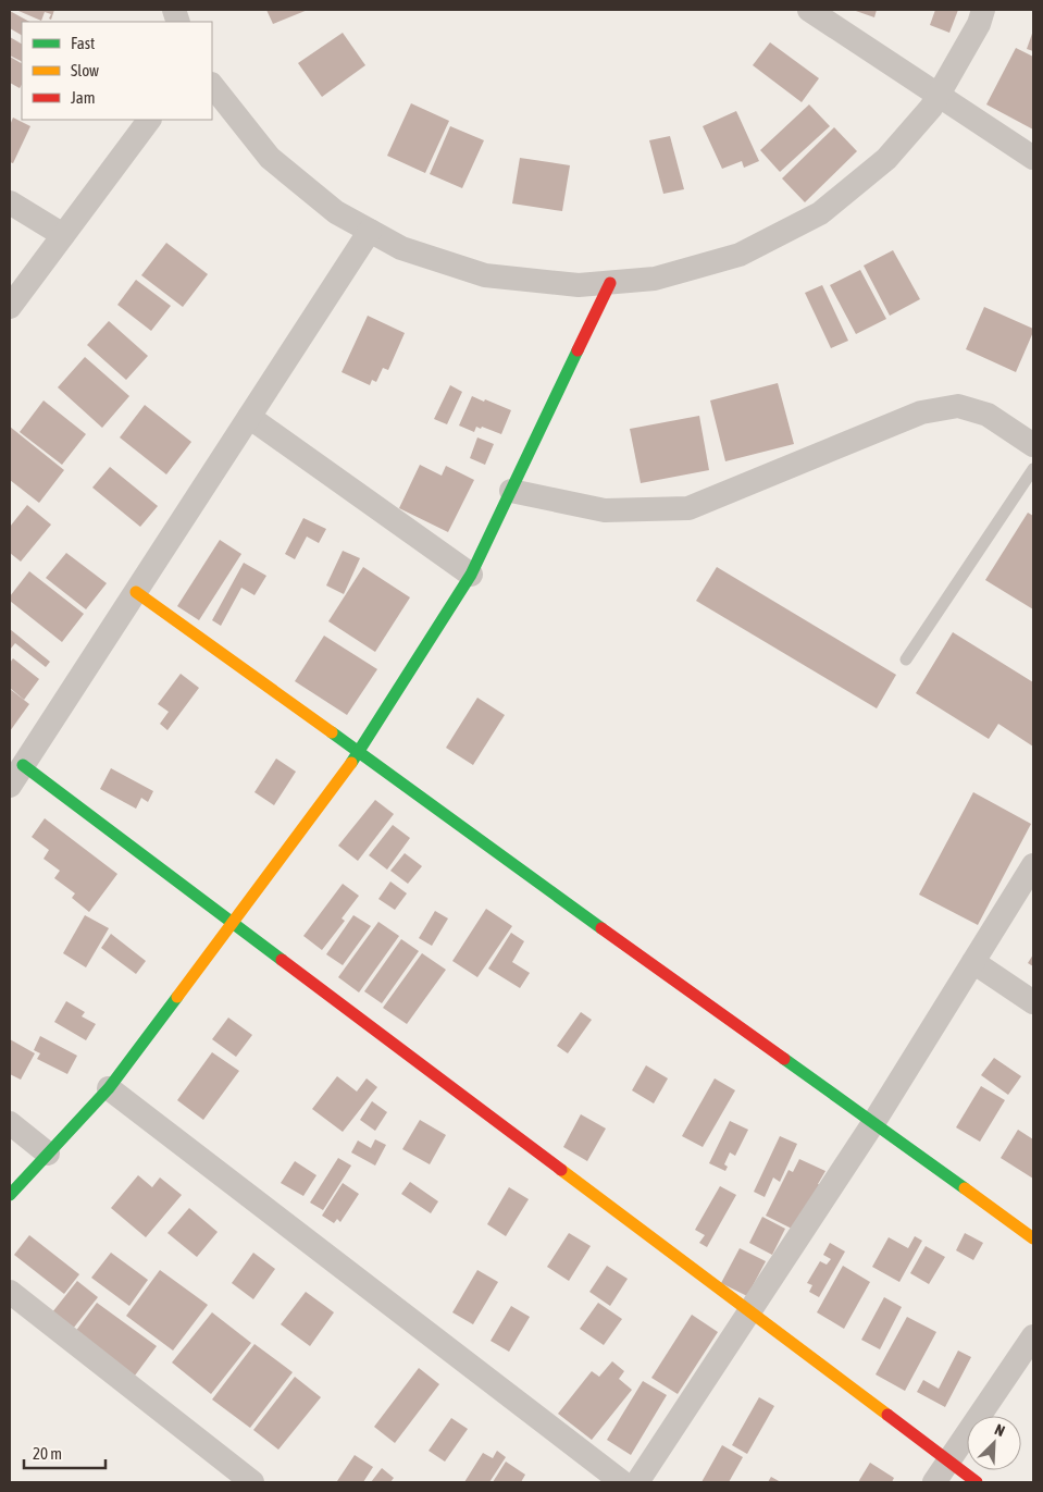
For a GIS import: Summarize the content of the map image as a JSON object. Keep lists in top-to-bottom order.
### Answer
{
  "legend": ["Fast", "Slow", "Jam"],
  "scale_bar": "20 m",
  "north": "top right"
}
